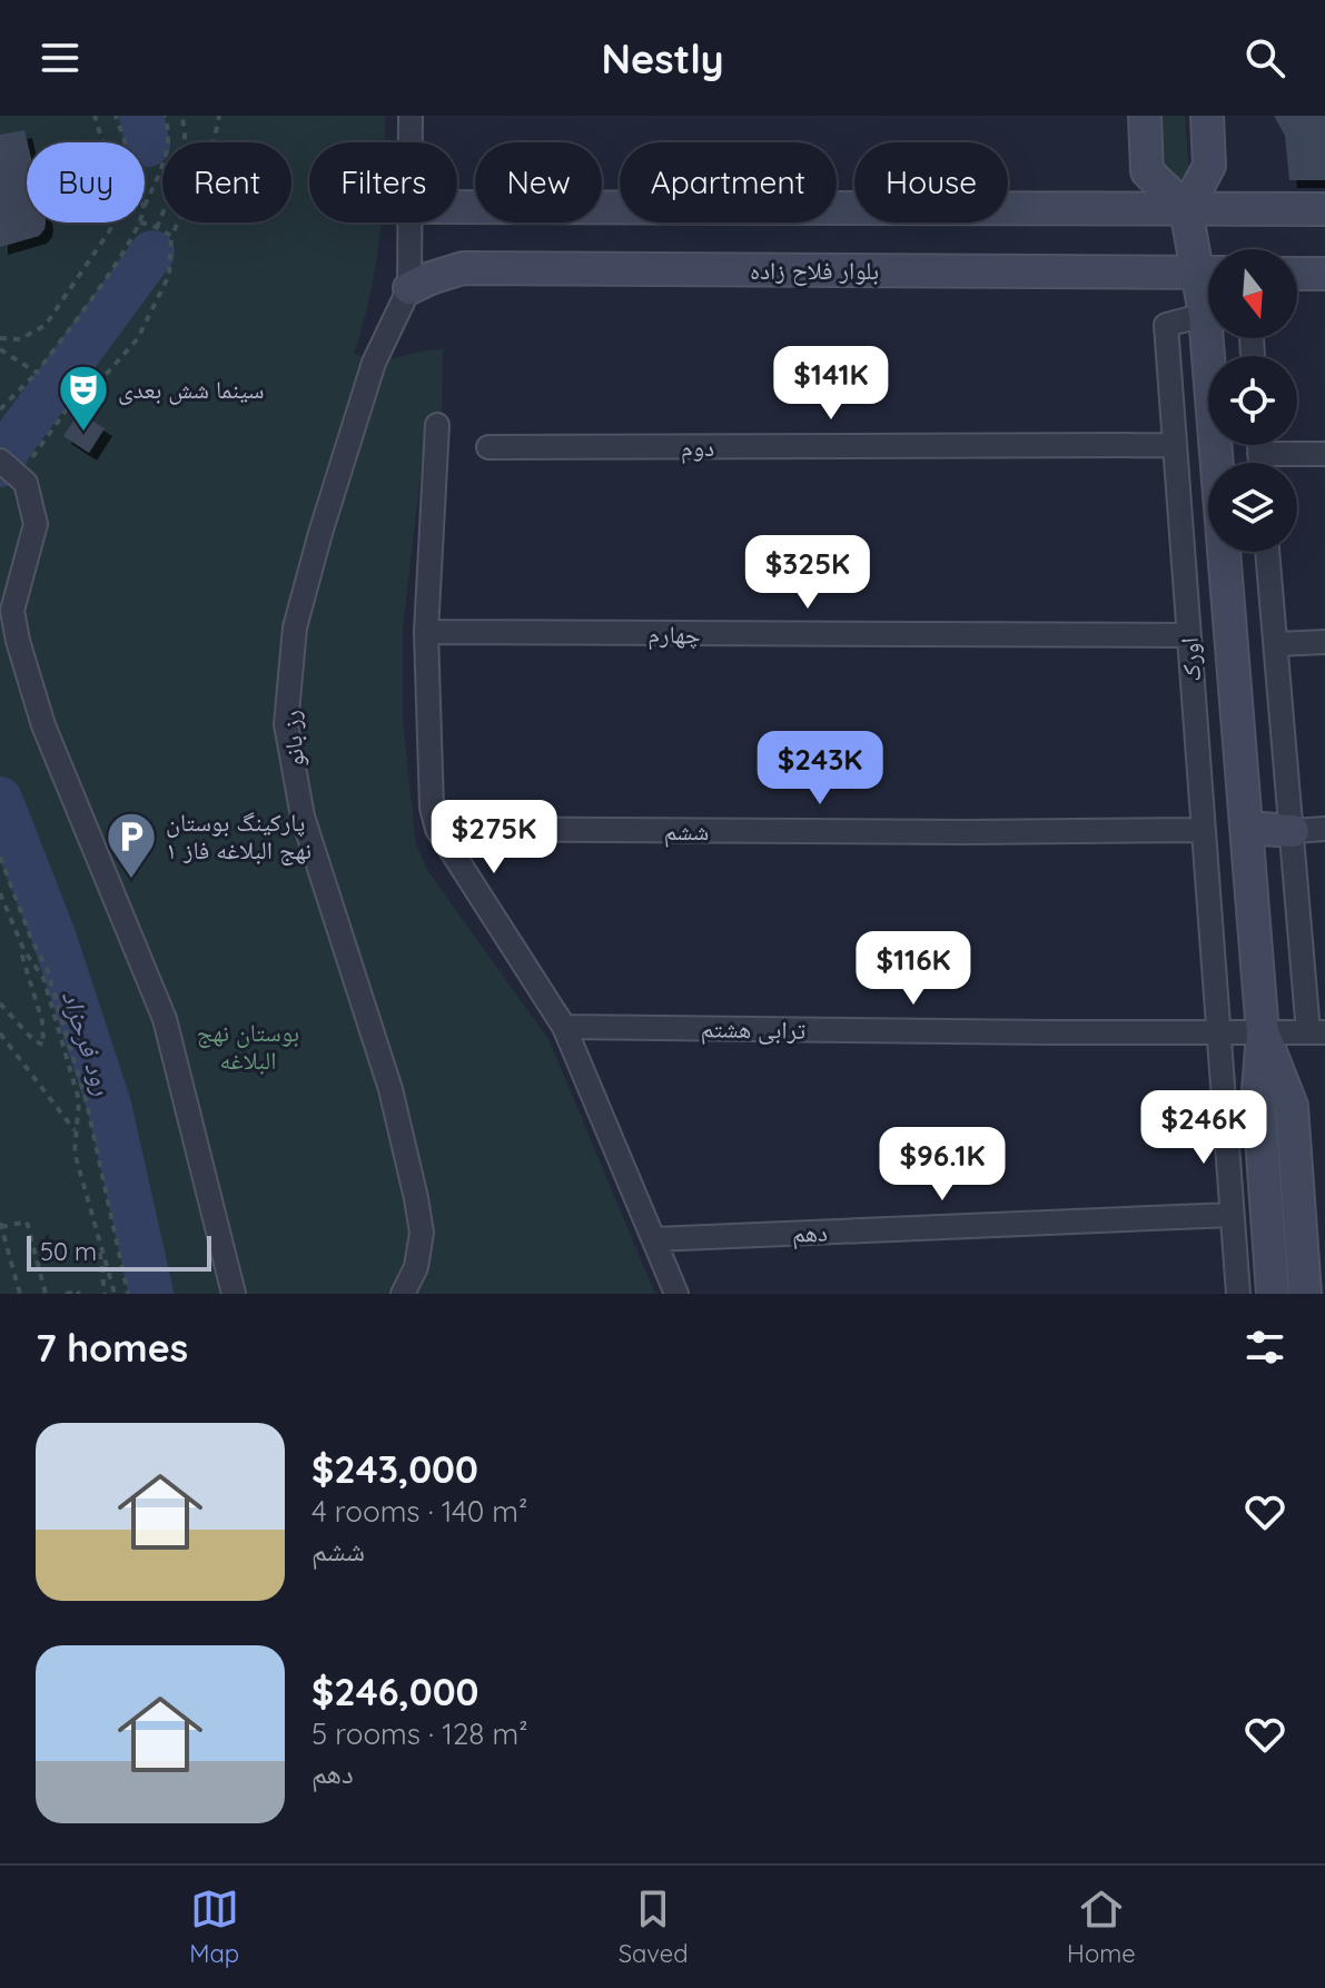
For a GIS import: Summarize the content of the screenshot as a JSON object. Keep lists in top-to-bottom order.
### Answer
{
  "streets": {
    "main road": ["بلوار فلاح زاده", "اورک"],
    "street": [
      "دوم",
      "چهارم",
      "رز بانو",
      "ششم",
      "ترابی هشتم",
      "دهم"
    ]
  },
  "crossings": [
    ["بلوار فلاح زاده", "رز بانو"],
    ["دوم", "اورک"],
    ["چهارم", "اورک"],
    ["اورک", "ششم"],
    ["اورک", "ترابی هشتم"],
    ["اورک", "دهم"]
  ],
  "water": ["رود فرحزاد"],
  "parks": ["بوستان نهج البلاغه"],
  "places": {
    "theatre": ["سینما شش بعدی"],
    "parking": ["پارکینگ بوستان نهج البلاغه فاز ۱"]
  },
  "scale_bar": "50 m",
  "north": "bottom",
  "page": {
    "header": "Nestly",
    "chip": [
      "Buy",
      "Rent",
      "Filters",
      "New",
      "Apartment",
      "House"
    ],
    "price": [
      "$141K",
      "$325K",
      "$243K",
      "$275K",
      "$116K",
      "$246K",
      "$96.1K"
    ],
    "scale": "50 m",
    "heading": "7 homes",
    "list": [
      {
        "name": "$243,000",
        "note": "4 rooms · 140 m² · ششم"
      },
      {
        "name": "$246,000",
        "note": "5 rooms · 128 m² · دهم"
      }
    ],
    "tabs": ["Map", "Saved", "Home"]
  }
}
